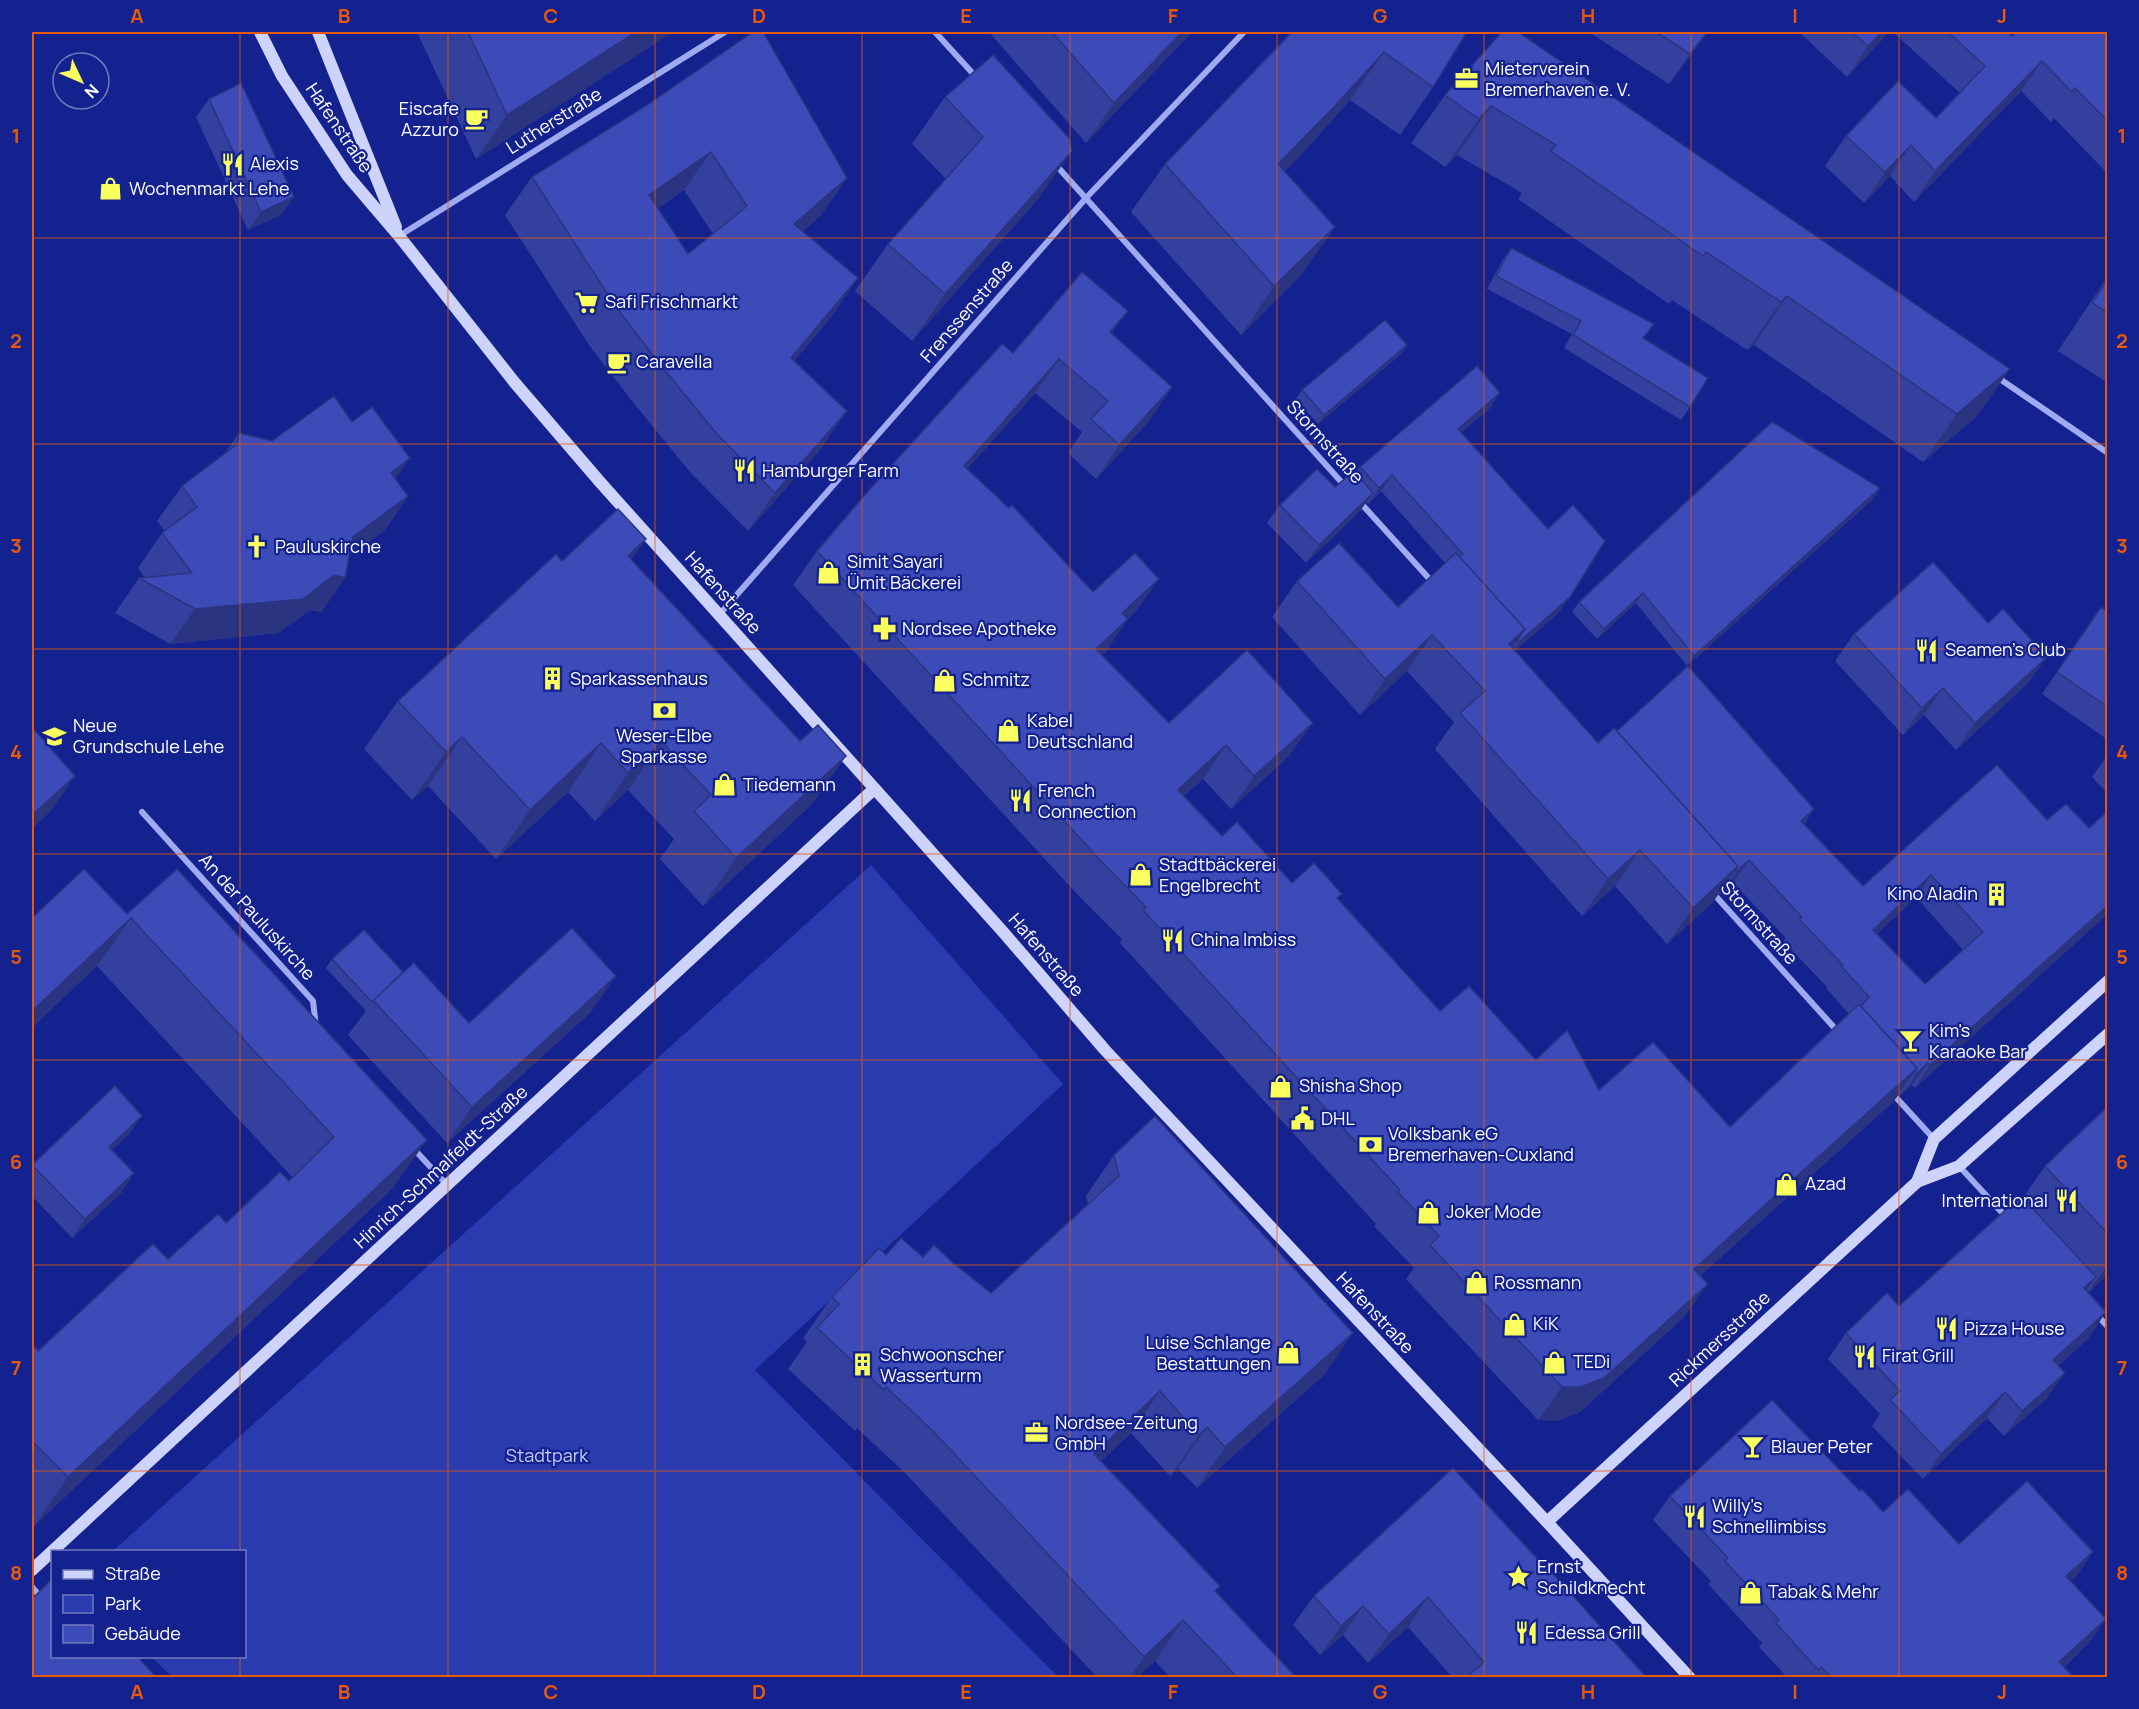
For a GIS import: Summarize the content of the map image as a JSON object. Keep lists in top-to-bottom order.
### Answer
{
  "streets": {
    "main road": ["Hafenstraße", "Hinrich-Schmalfeldt-Straße", "Rickmersstraße"],
    "street": [
      "Lutherstraße",
      "Frenssenstraße",
      "Stormstraße",
      "An der Pauluskirche"
    ]
  },
  "crossings": [
    ["Lutherstraße", "Hafenstraße"],
    ["Hafenstraße", "Frenssenstraße"],
    ["Hafenstraße", "Hinrich-Schmalfeldt-Straße"],
    ["Hafenstraße", "Rickmersstraße"],
    ["Frenssenstraße", "Stormstraße"]
  ],
  "parks": ["Stadtpark"],
  "places": {
    "office": ["Mieterverein Bremerhaven e. V.", "Nordsee-Zeitung GmbH"],
    "cafe": ["Eiscafe Azzuro", "Caravella"],
    "restaurant": [
      "Alexis",
      "Hamburger Farm",
      "Seamen's Club",
      "French Connection",
      "China Imbiss",
      "International",
      "Pizza House",
      "Firat Grill",
      "Willy's Schnellimbiss",
      "Edessa Grill"
    ],
    "shop": [
      "Wochenmarkt Lehe",
      "Simit Sayari Ümit Bäckerei",
      "Schmitz",
      "Kabel Deutschland",
      "Tiedemann",
      "Stadtbäckerei Engelbrecht",
      "Shisha Shop",
      "Azad",
      "Joker Mode",
      "Rossmann",
      "KiK",
      "Luise Schlange Bestattungen",
      "TEDi",
      "Tabak & Mehr"
    ],
    "supermarket": ["Safi Frischmarkt"],
    "church": ["Pauluskirche"],
    "pharmacy": ["Nordsee Apotheke"],
    "building": ["Sparkassenhaus", "Kino Aladin", "Schwoonscher Wasserturm"],
    "bank": ["Weser-Elbe Sparkasse", "Volksbank eG Bremerhaven-Cuxland"],
    "school or university": ["Neue Grundschule Lehe"],
    "bar": ["Kim's Karaoke Bar", "Blauer Peter"],
    "public building": ["DHL"],
    "place": ["Ernst Schildknecht"]
  },
  "legend": ["Straße", "Park", "Gebäude"],
  "north": "bottom right",
  "grid": {
    "columns": [
      "A",
      "B",
      "C",
      "D",
      "E",
      "F",
      "G",
      "H",
      "I",
      "J"
    ],
    "rows": [
      "1",
      "2",
      "3",
      "4",
      "5",
      "6",
      "7",
      "8"
    ]
  }
}
